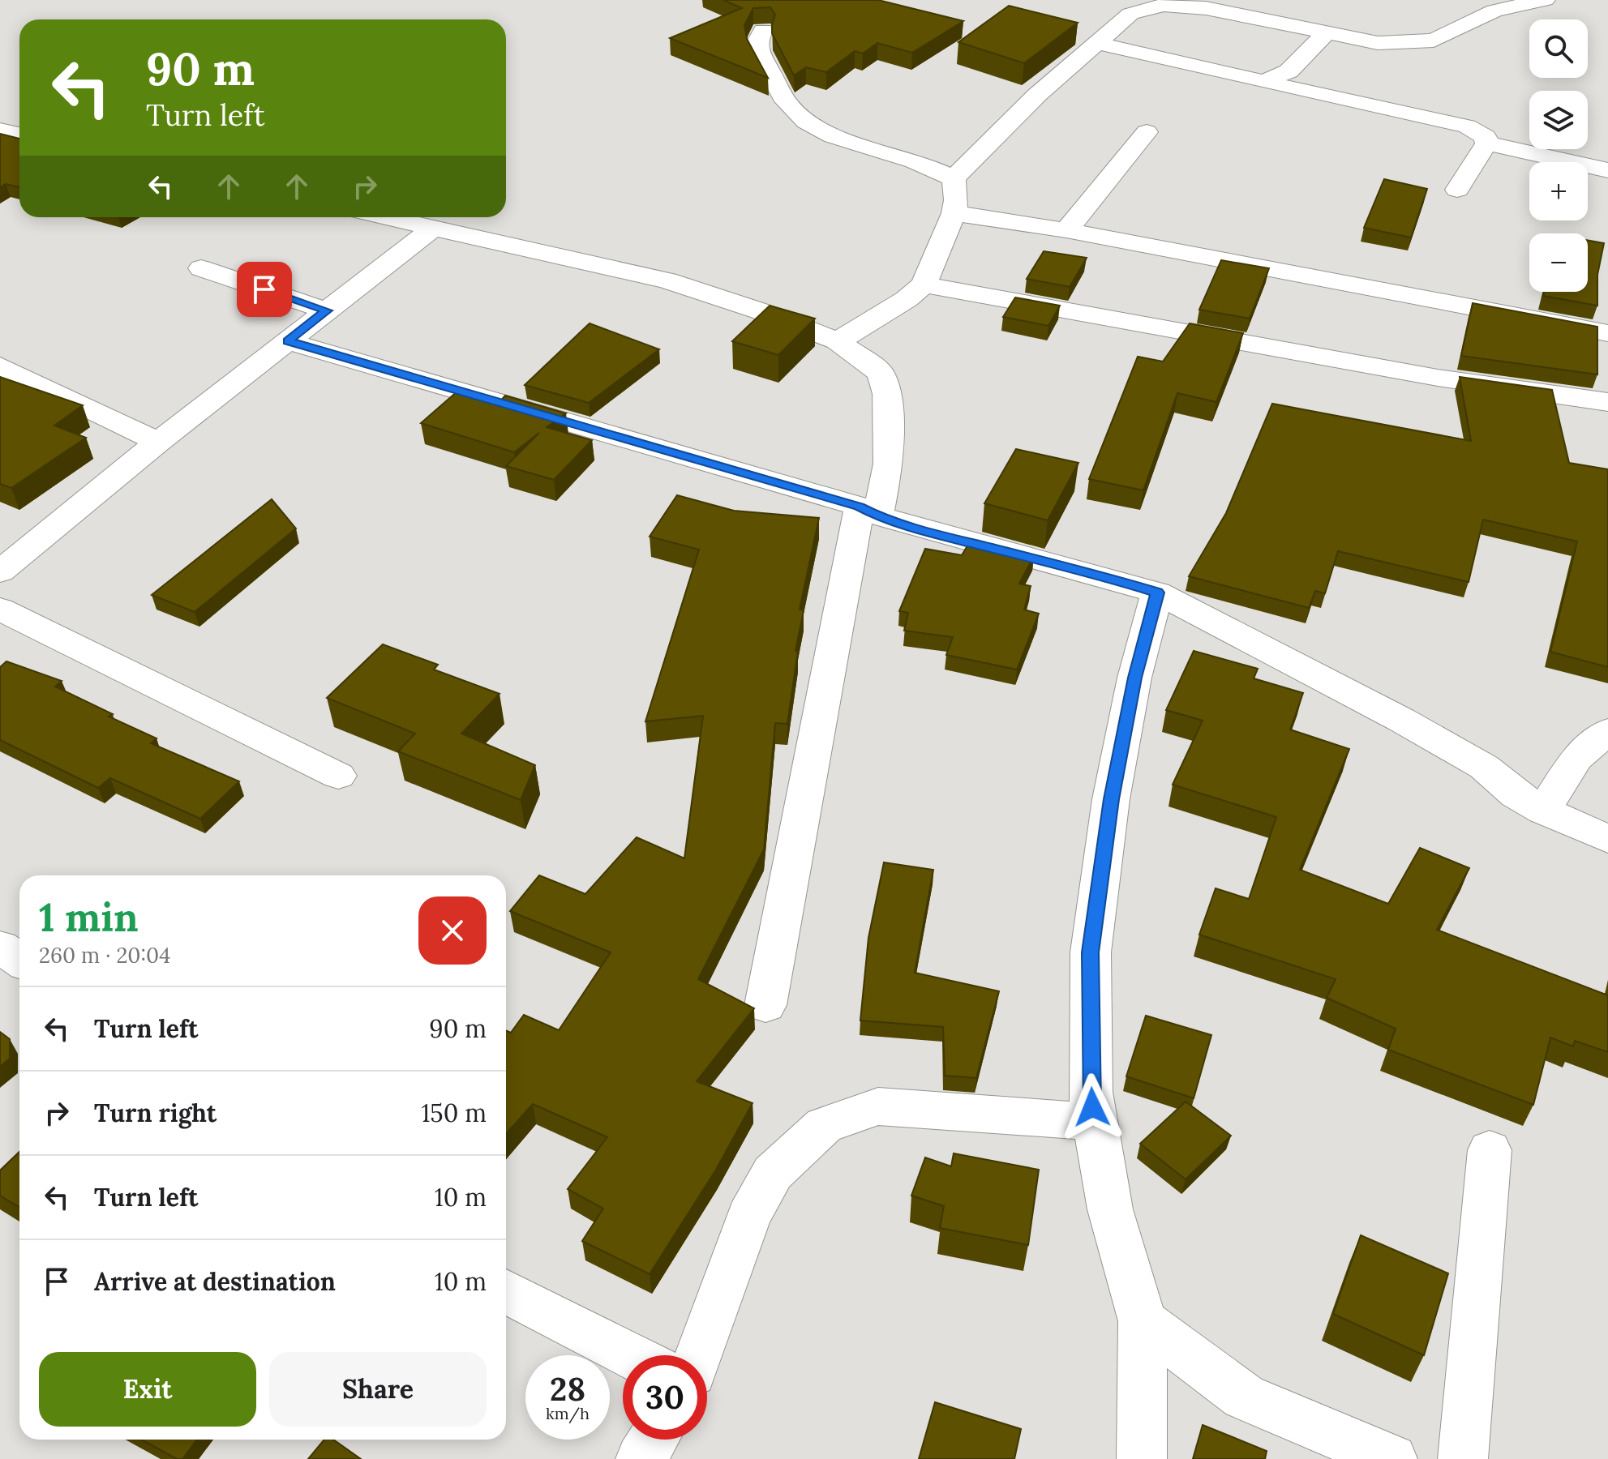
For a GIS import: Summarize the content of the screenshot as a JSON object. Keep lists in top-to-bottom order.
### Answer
{
  "page": {
    "map_buttons": ["+", "−"],
    "turn": ["90 m", "Turn left"],
    "heading": ["1 min", "260 m · 20:04"],
    "list": [
      {
        "name": "Turn left",
        "value": "90 m"
      },
      {
        "name": "Turn right",
        "value": "150 m"
      },
      {
        "name": "Turn left",
        "value": "10 m"
      },
      {
        "name": "Arrive at destination",
        "value": "10 m"
      }
    ],
    "buttons": ["Exit", "Share"],
    "speed": "28 km/h",
    "limit": "30"
  }
}
